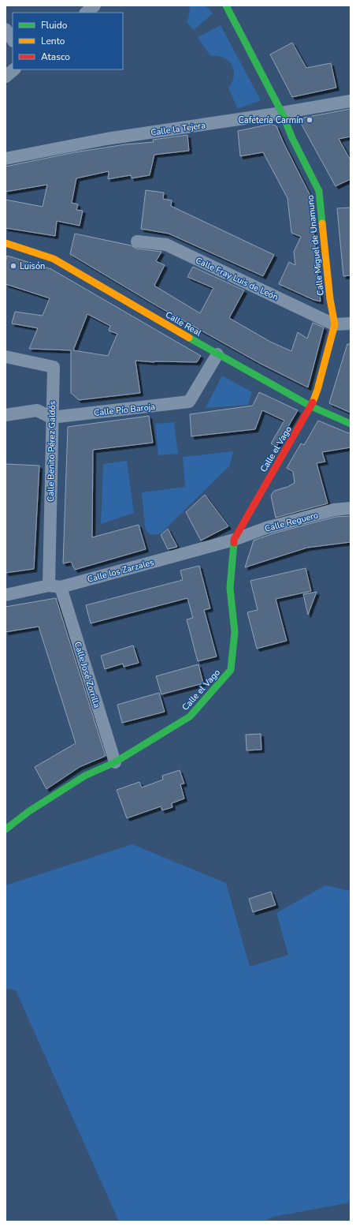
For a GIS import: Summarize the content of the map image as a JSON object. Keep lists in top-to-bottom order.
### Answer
{
  "streets": {
    "street": [
      "Calle la Tejera",
      "Calle Miguel de Unamuno",
      "Calle Fray Luis de León",
      "Calle Real",
      "Calle Pío Baroja",
      "Calle el Vago",
      "Calle Benito Pérez Galdós",
      "Calle Reguero",
      "Calle los Zarzales",
      "Calle José Zorrilla"
    ]
  },
  "crossings": [
    ["Calle la Tejera", "Calle Miguel de Unamuno"],
    ["Calle Miguel de Unamuno", "Calle Fray Luis de León"],
    ["Calle Miguel de Unamuno", "Calle Real"],
    ["Calle Miguel de Unamuno", "Calle el Vago"],
    ["Calle Real", "Calle Pío Baroja"],
    ["Calle Real", "Calle el Vago"],
    ["Calle Pío Baroja", "Calle Benito Pérez Galdós"],
    ["Calle el Vago", "Calle Reguero"],
    ["Calle el Vago", "Calle los Zarzales"],
    ["Calle el Vago", "Calle José Zorrilla"],
    ["Calle Benito Pérez Galdós", "Calle los Zarzales"],
    ["Calle Benito Pérez Galdós", "Calle José Zorrilla"],
    ["Calle Reguero", "Calle los Zarzales"],
    ["Calle los Zarzales", "Calle José Zorrilla"]
  ],
  "places": ["Cafetería Carmín", "Luisón"],
  "legend": ["Fluido", "Lento", "Atasco"]
}
